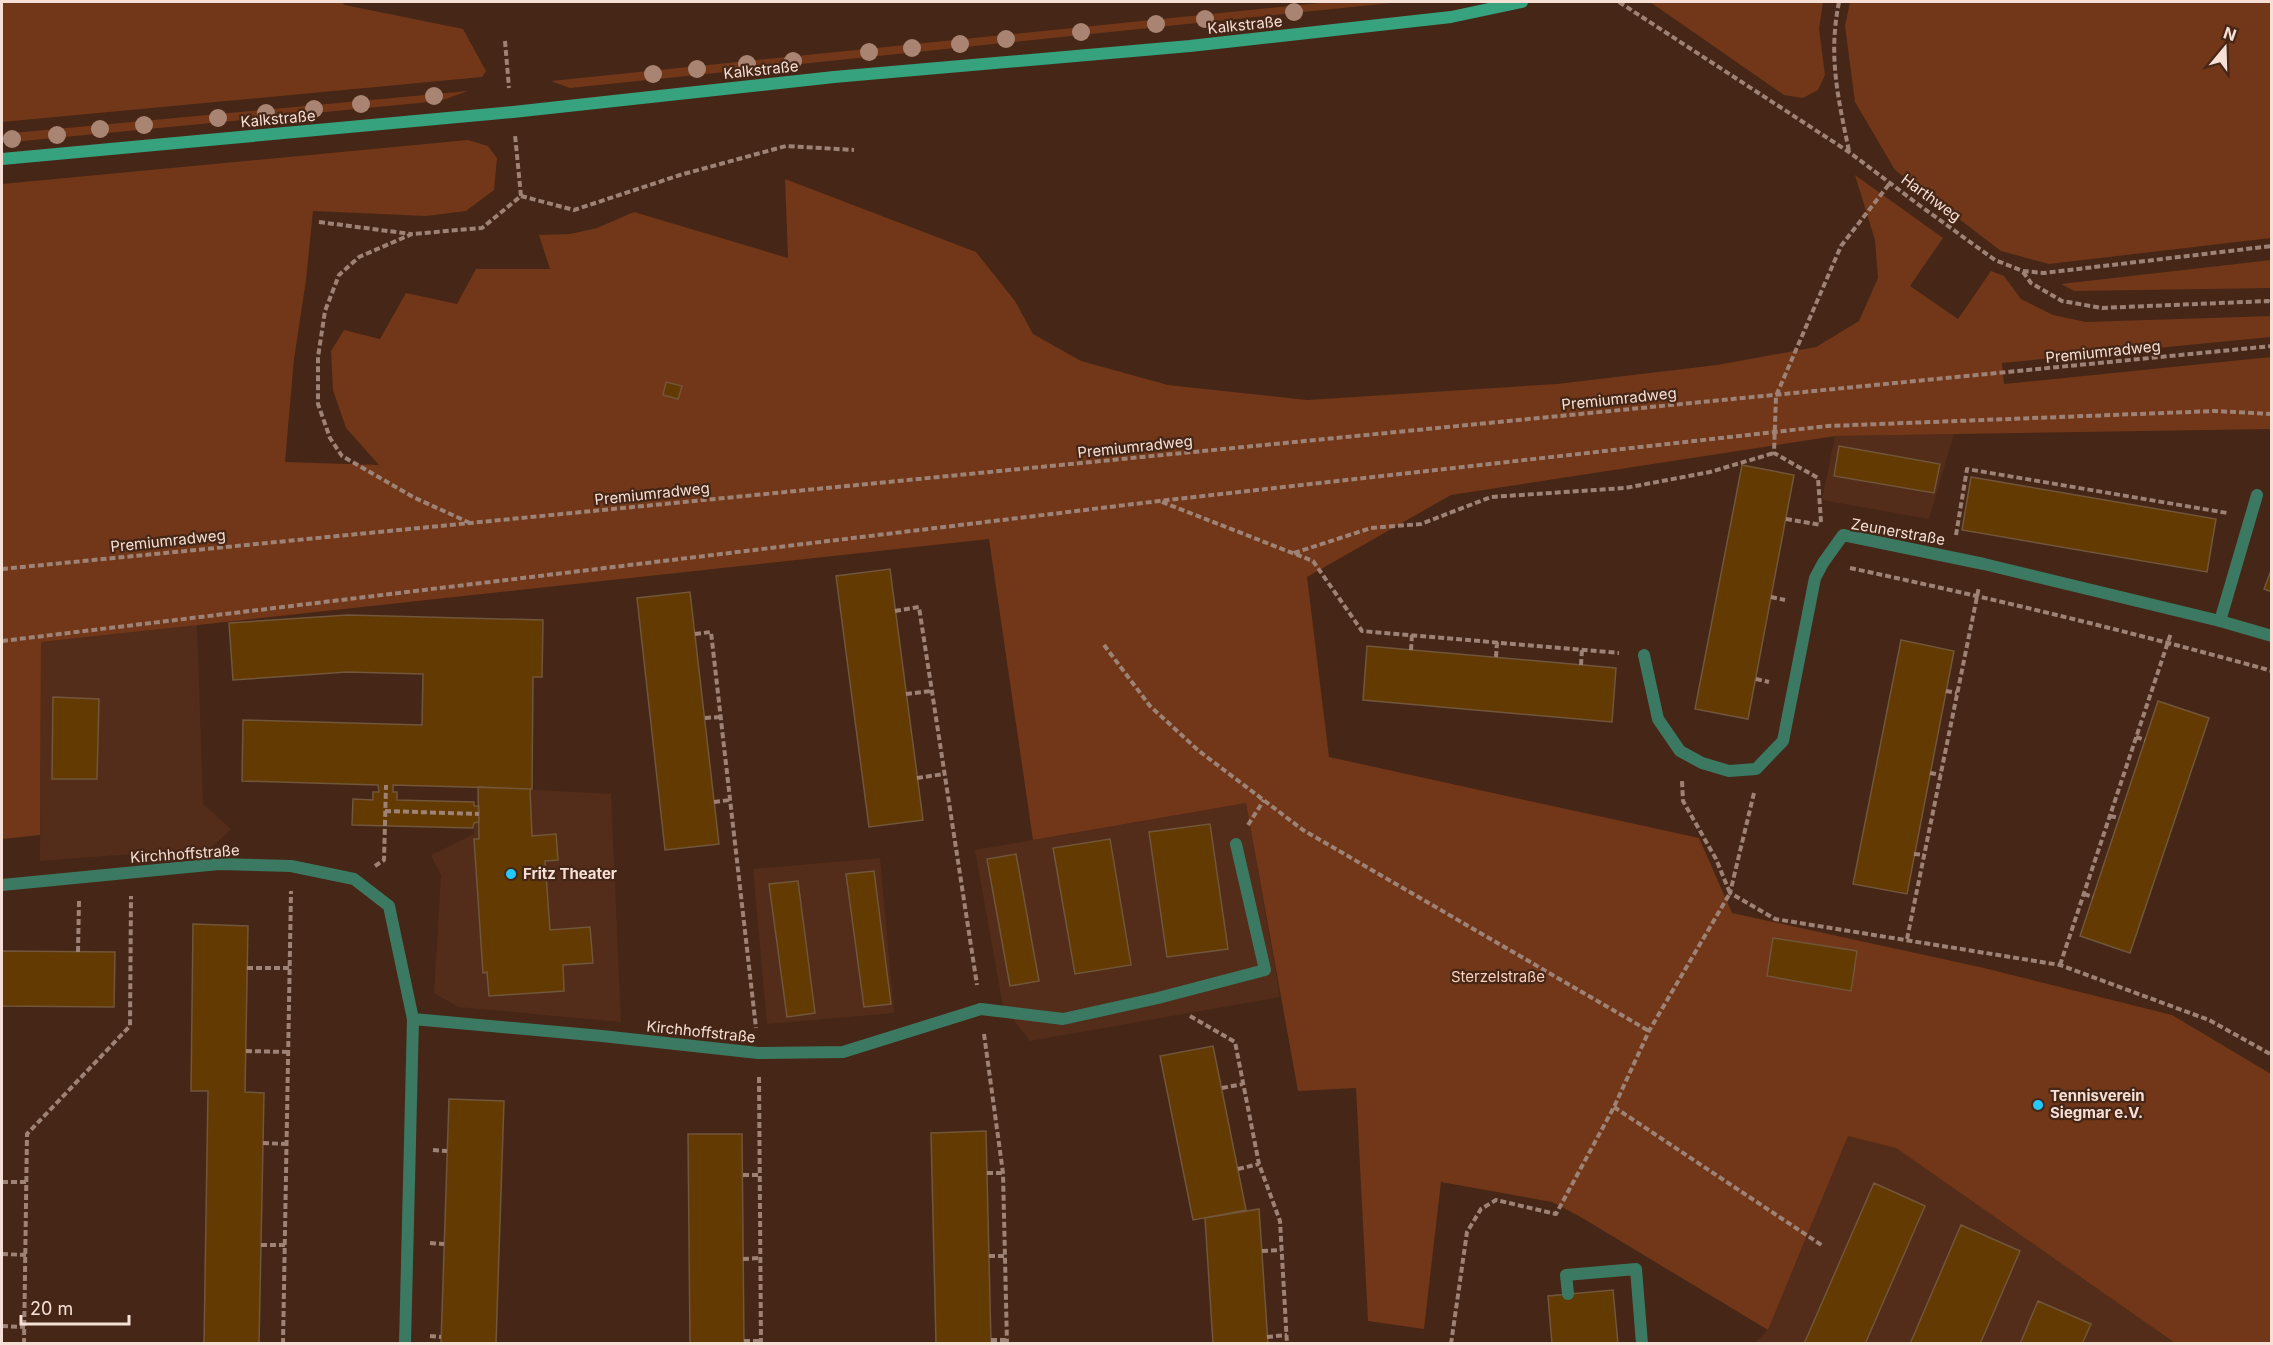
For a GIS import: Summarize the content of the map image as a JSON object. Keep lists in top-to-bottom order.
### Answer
{
  "streets": {
    "main road": ["Kalkstraße"],
    "street": ["Zeunerstraße", "Kirchhoffstraße"],
    "path": ["Harthweg", "Premiumradweg"]
  },
  "parks": ["Sterzelstraße"],
  "places": ["Fritz Theater", "Tennisverein Siegmar e.V."],
  "scale_bar": "20 m",
  "north": "top"
}
